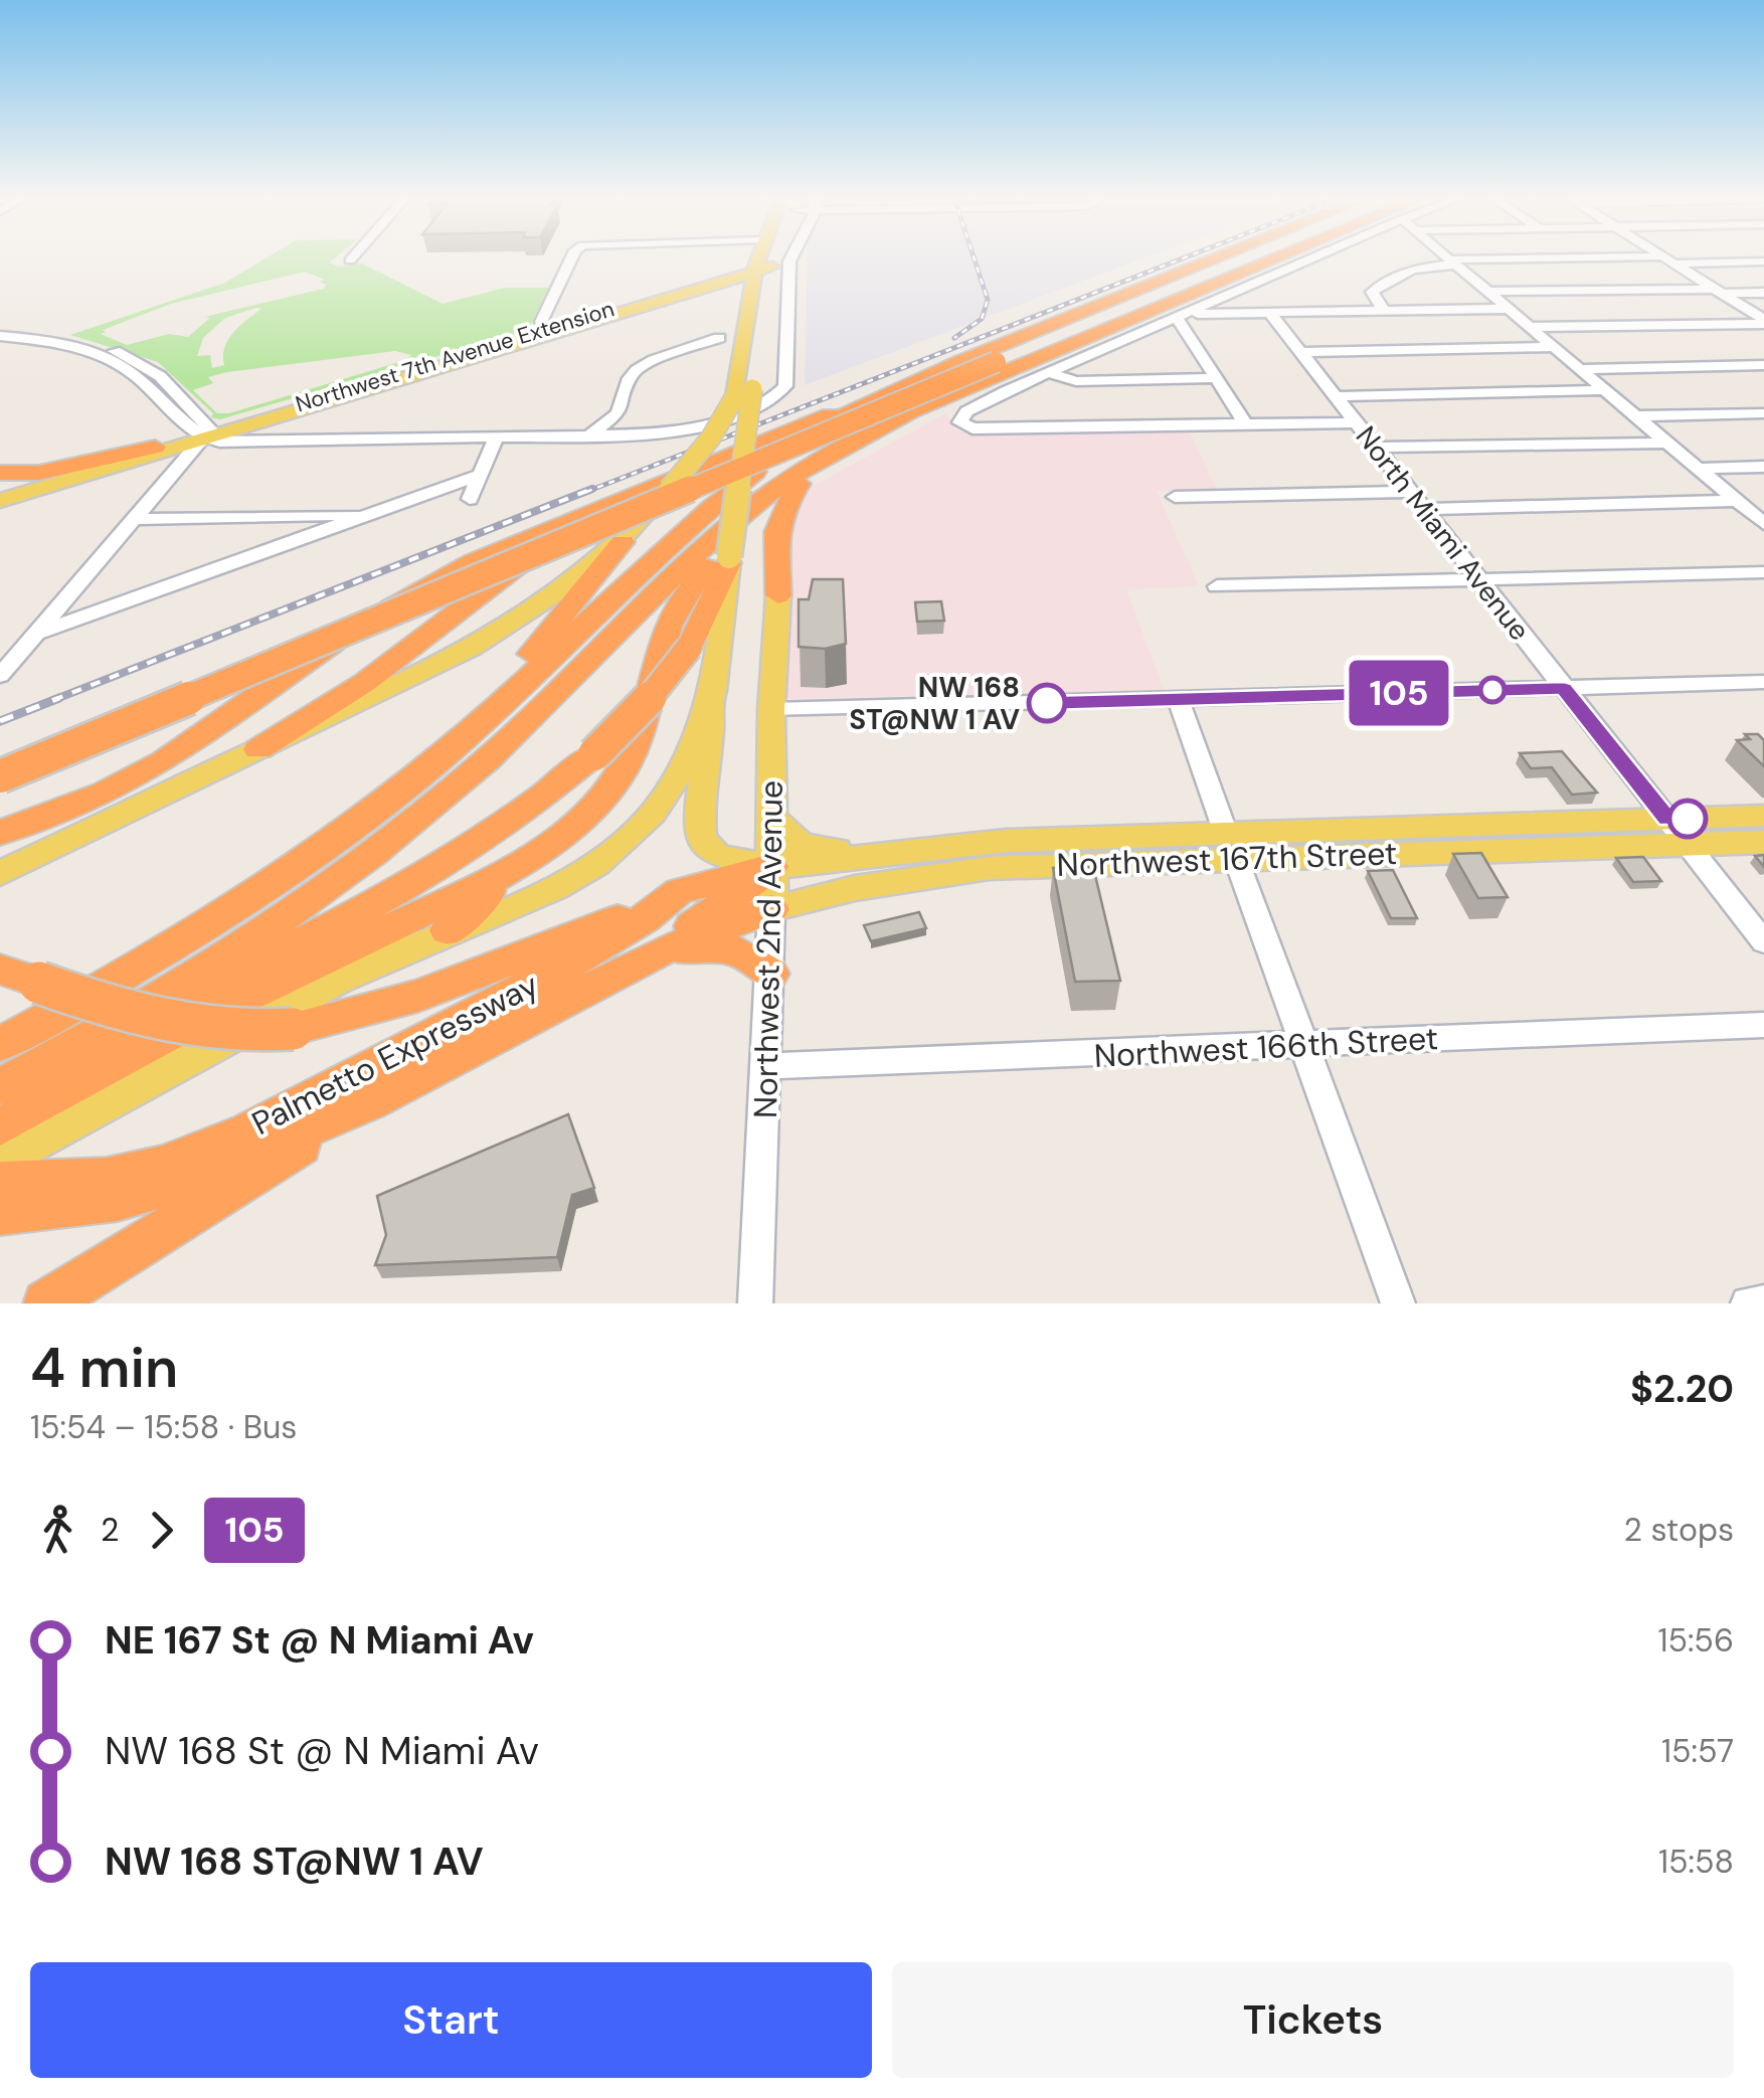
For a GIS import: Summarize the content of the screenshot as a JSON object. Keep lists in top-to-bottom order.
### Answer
{
  "streets": {
    "highway": ["Palmetto Expressway"],
    "main road": ["Northwest 7th Avenue Extension", "Northwest 167th Street", "Northwest 2nd Avenue"],
    "street": ["North Miami Avenue", "Northwest 166th Street"]
  },
  "crossings": [
    ["North Miami Avenue", "Northwest 167th Street"],
    ["Northwest 167th Street", "Northwest 2nd Avenue"],
    ["Northwest 167th Street", "Palmetto Expressway"],
    ["Northwest 2nd Avenue", "Northwest 166th Street"],
    ["Northwest 2nd Avenue", "Palmetto Expressway"]
  ],
  "places": ["NW 168 ST@NW 1 AV"],
  "lines": ["bus line 105"],
  "page": {
    "on_map": "105",
    "heading": ["4 min", "15:54 – 15:58 · Bus", "$2.20"],
    "legs": ["2", "105", "2 stops"],
    "list": [
      {
        "name": "NE 167 St @ N Miami Av",
        "value": "15:56"
      },
      {
        "name": "NW 168 St @ N Miami Av",
        "value": "15:57"
      },
      {
        "name": "NW 168 ST@NW 1 AV",
        "value": "15:58"
      }
    ],
    "buttons": ["Start", "Tickets"]
  }
}
